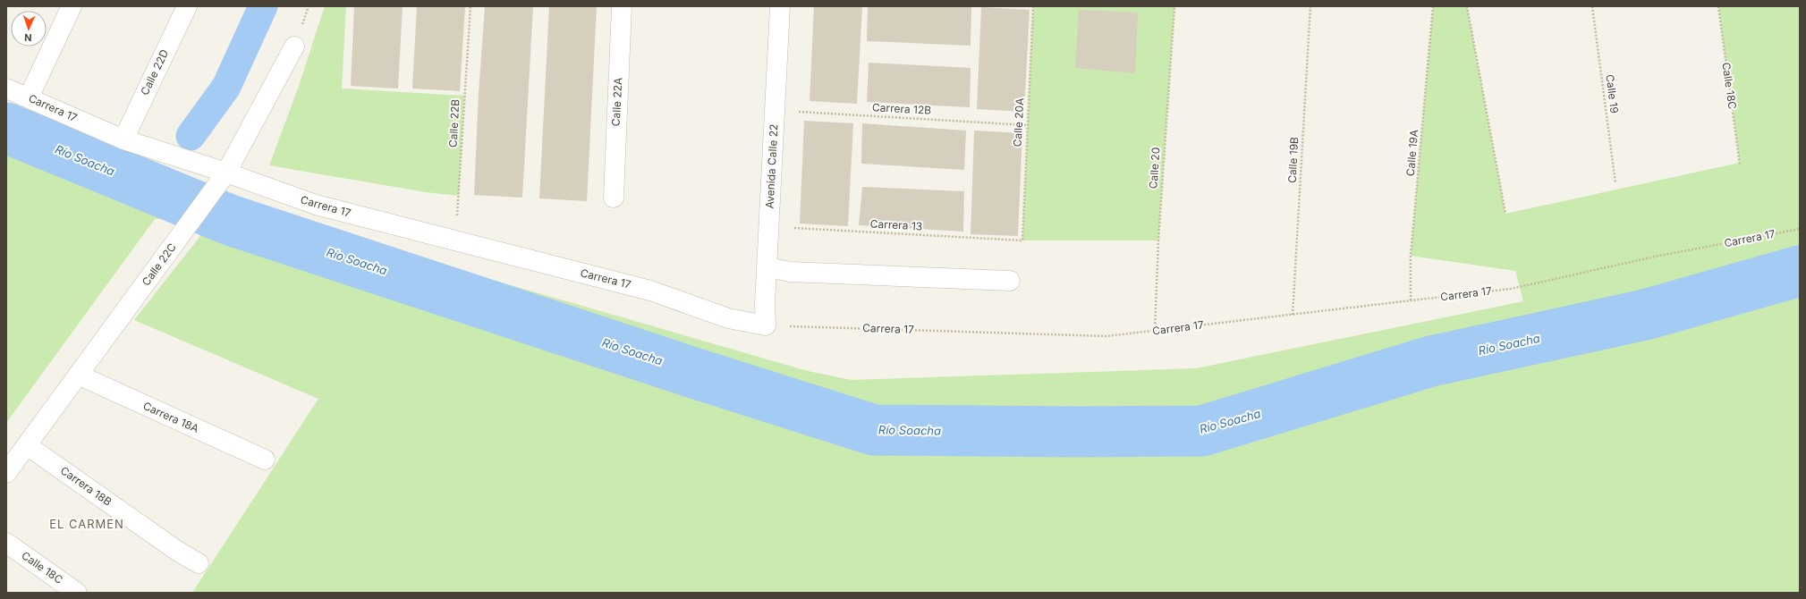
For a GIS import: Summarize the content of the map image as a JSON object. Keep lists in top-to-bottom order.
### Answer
{
  "streets": {
    "street": [
      "Calle 22D",
      "Calle 18C",
      "Calle 22A",
      "Carrera 17",
      "Avenida Calle 22",
      "Calle 22C",
      "Carrera 18A",
      "Carrera 18B"
    ],
    "path": [
      "Calle 19",
      "Carrera 12B",
      "Calle 20A",
      "Calle 22B",
      "Calle 19A",
      "Calle 19B",
      "Calle 20",
      "Carrera 13"
    ]
  },
  "crossings": [
    ["Calle 22D", "Carrera 17"],
    ["Carrera 17", "Calle 22B"],
    ["Carrera 17", "Calle 19A"],
    ["Carrera 17", "Calle 19B"],
    ["Carrera 17", "Avenida Calle 22"],
    ["Carrera 17", "Calle 20"],
    ["Carrera 17", "Calle 22C"],
    ["Carrera 12B", "Calle 20A"],
    ["Carrera 12B", "Avenida Calle 22"],
    ["Calle 20A", "Carrera 13"],
    ["Avenida Calle 22", "Carrera 13"],
    ["Calle 22C", "Carrera 18A"],
    ["Calle 22C", "Carrera 18B"]
  ],
  "districts": ["EL CARMEN"],
  "water": ["Río Soacha"],
  "north": "bottom"
}
